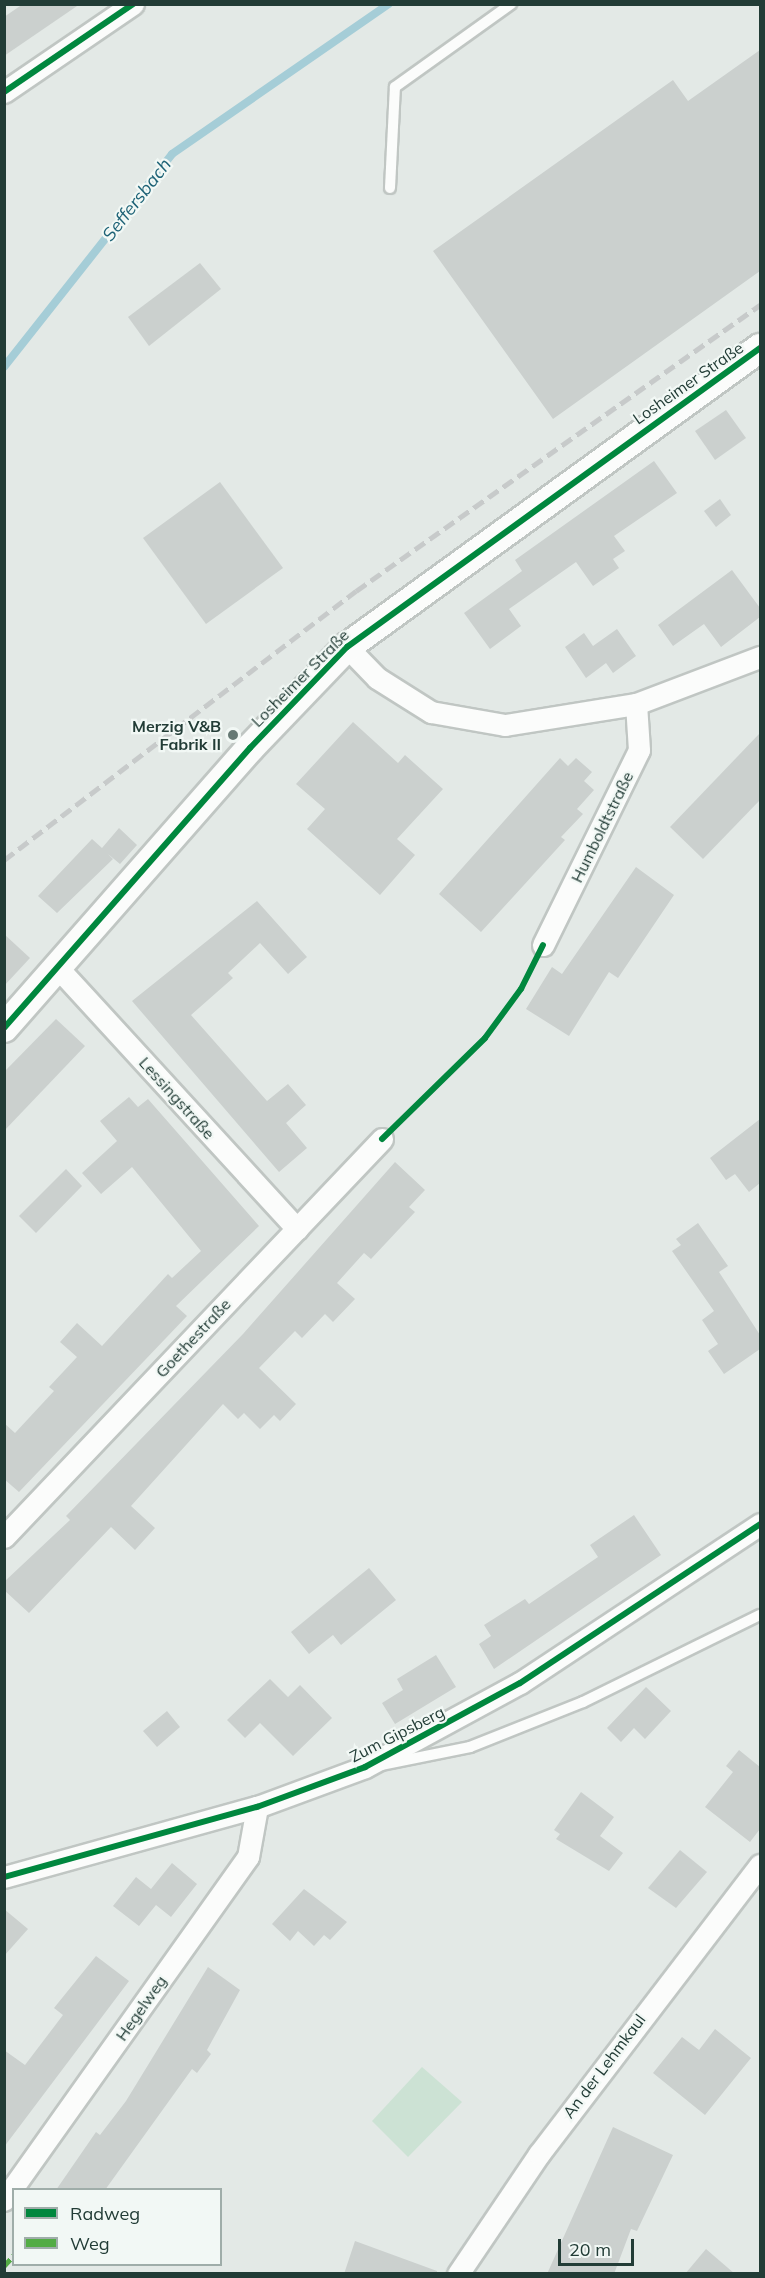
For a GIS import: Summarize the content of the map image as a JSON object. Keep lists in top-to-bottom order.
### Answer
{
  "streets": {
    "main road": ["Losheimer Straße"],
    "street": [
      "Humboldtstraße",
      "Lessingstraße",
      "Goethestraße",
      "Zum Gipsberg",
      "Hegelweg",
      "An der Lehmkaul"
    ]
  },
  "crossings": [
    ["Losheimer Straße", "Lessingstraße"],
    ["Lessingstraße", "Goethestraße"],
    ["Zum Gipsberg", "Hegelweg"]
  ],
  "water": ["Seffersbach"],
  "places": ["Merzig V&B Fabrik II"],
  "legend": ["Radweg", "Weg"],
  "scale_bar": "20 m"
}
